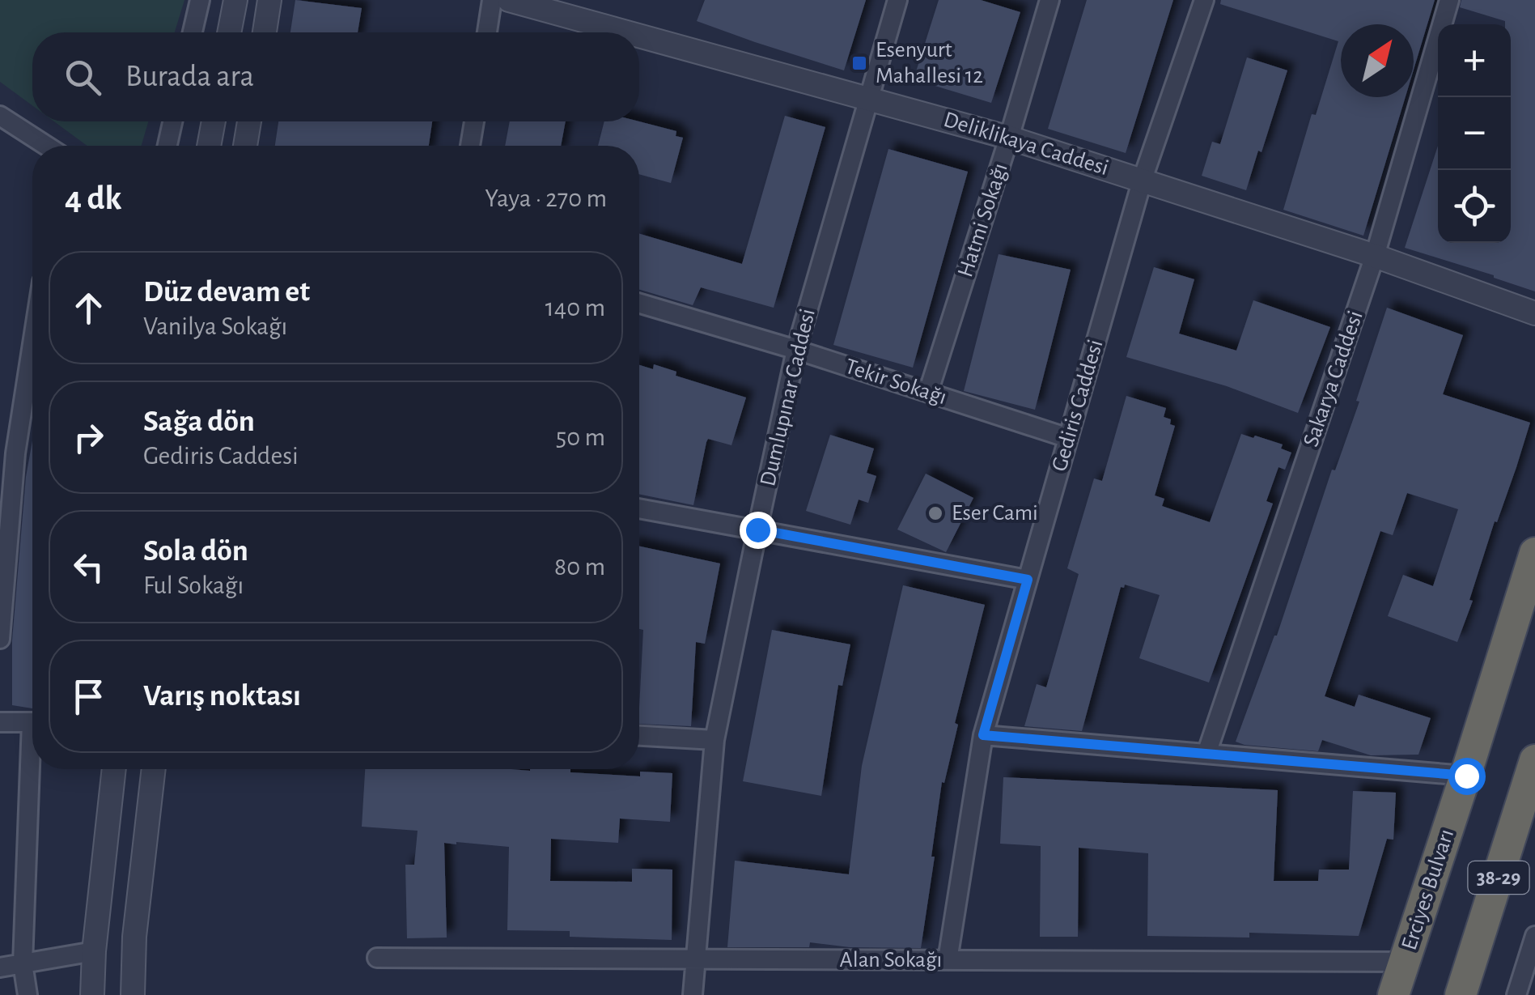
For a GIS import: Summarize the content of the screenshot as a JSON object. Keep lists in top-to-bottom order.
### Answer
{
  "streets": {
    "highway": ["38-29", "Erciyes Bulvarı"],
    "street": [
      "Deliklikaya Caddesi",
      "Hatmi Sokağı",
      "Sakarya Caddesi",
      "Tekir Sokağı",
      "Dumlupınar Caddesi",
      "Gediris Caddesi",
      "Alan Sokağı"
    ]
  },
  "crossings": [
    ["Deliklikaya Caddesi", "Hatmi Sokağı"],
    ["Deliklikaya Caddesi", "Sakarya Caddesi"],
    ["Deliklikaya Caddesi", "Dumlupınar Caddesi"],
    ["Deliklikaya Caddesi", "Gediris Caddesi"],
    ["Hatmi Sokağı", "Tekir Sokağı"],
    ["Tekir Sokağı", "Dumlupınar Caddesi"],
    ["Tekir Sokağı", "Gediris Caddesi"],
    ["Dumlupınar Caddesi", "Alan Sokağı"],
    ["Gediris Caddesi", "Alan Sokağı"],
    ["Erciyes Bulvarı", "Alan Sokağı"]
  ],
  "places": {
    "transit": ["Esenyurt Mahallesi 12"],
    "other": ["Eser Cami"]
  },
  "north": "top right",
  "page": {
    "map_buttons": ["+", "−"],
    "search": "Burada ara",
    "heading": ["4 dk", "Yaya · 270 m"],
    "list": [
      ["Düz devam et", "Vanilya Sokağı", "140 m"],
      ["Sağa dön", "Gediris Caddesi", "50 m"],
      ["Sola dön", "Ful Sokağı", "80 m"],
      "Varış noktası"
    ]
  }
}
